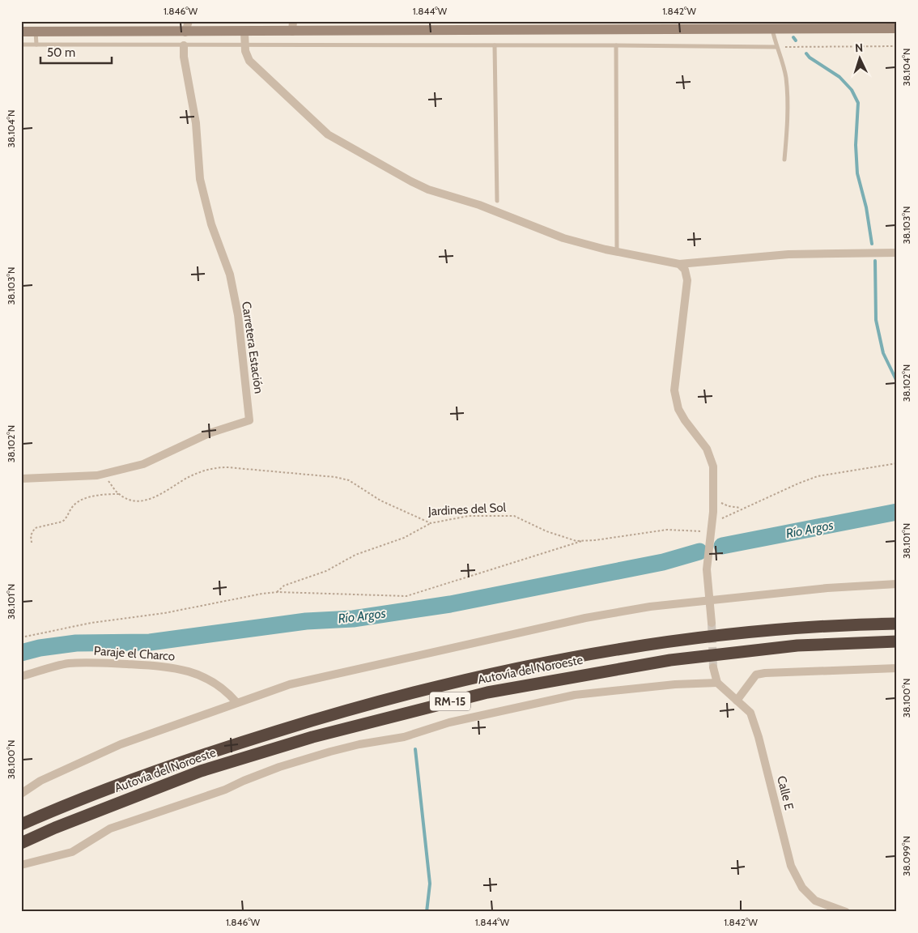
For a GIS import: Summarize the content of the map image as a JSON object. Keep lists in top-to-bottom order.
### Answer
{
  "streets": {
    "highway": ["Autovía del Noroeste", "RM-15"],
    "street": ["Carretera Estación", "Paraje el Charco", "Calle E"],
    "path": ["Jardines del Sol"]
  },
  "water": ["Río Argos"],
  "scale_bar": "50 m",
  "north": "top",
  "coordinates": [
    "1.846°W",
    "1.844°W",
    "1.842°W",
    "38.104°N",
    "38.103°N",
    "38.102°N",
    "38.101°N",
    "38.100°N",
    "38.099°N"
  ]
}
